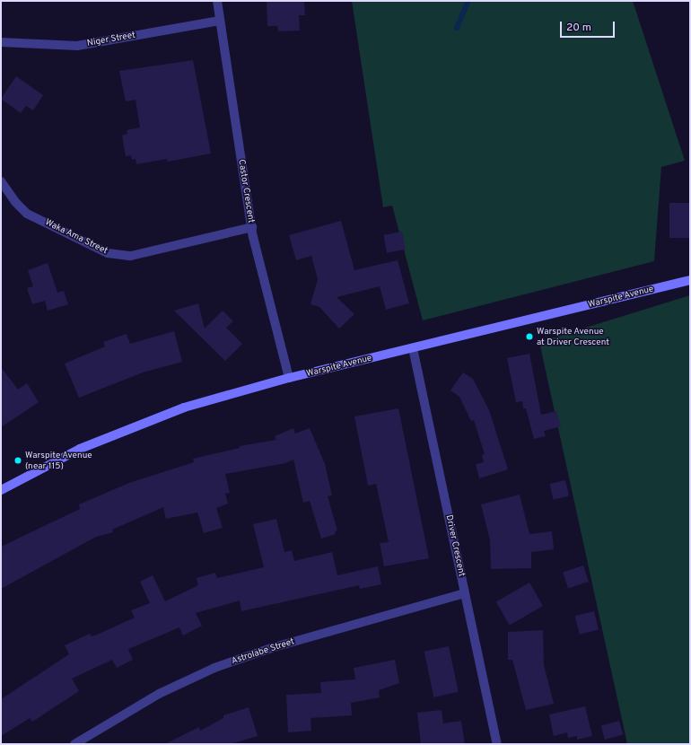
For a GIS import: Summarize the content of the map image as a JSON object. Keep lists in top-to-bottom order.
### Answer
{
  "streets": {
    "main road": ["Warspite Avenue"],
    "street": [
      "Niger Street",
      "Castor Crescent",
      "Waka Ama Street",
      "Driver Crescent",
      "Astrolabe Street"
    ]
  },
  "crossings": [
    ["Niger Street", "Castor Crescent"],
    ["Castor Crescent", "Waka Ama Street"],
    ["Castor Crescent", "Warspite Avenue"],
    ["Warspite Avenue", "Driver Crescent"],
    ["Driver Crescent", "Astrolabe Street"]
  ],
  "places": ["Warspite Avenue at Driver Crescent", "Warspite Avenue (near 115)"],
  "scale_bar": "20 m"
}
